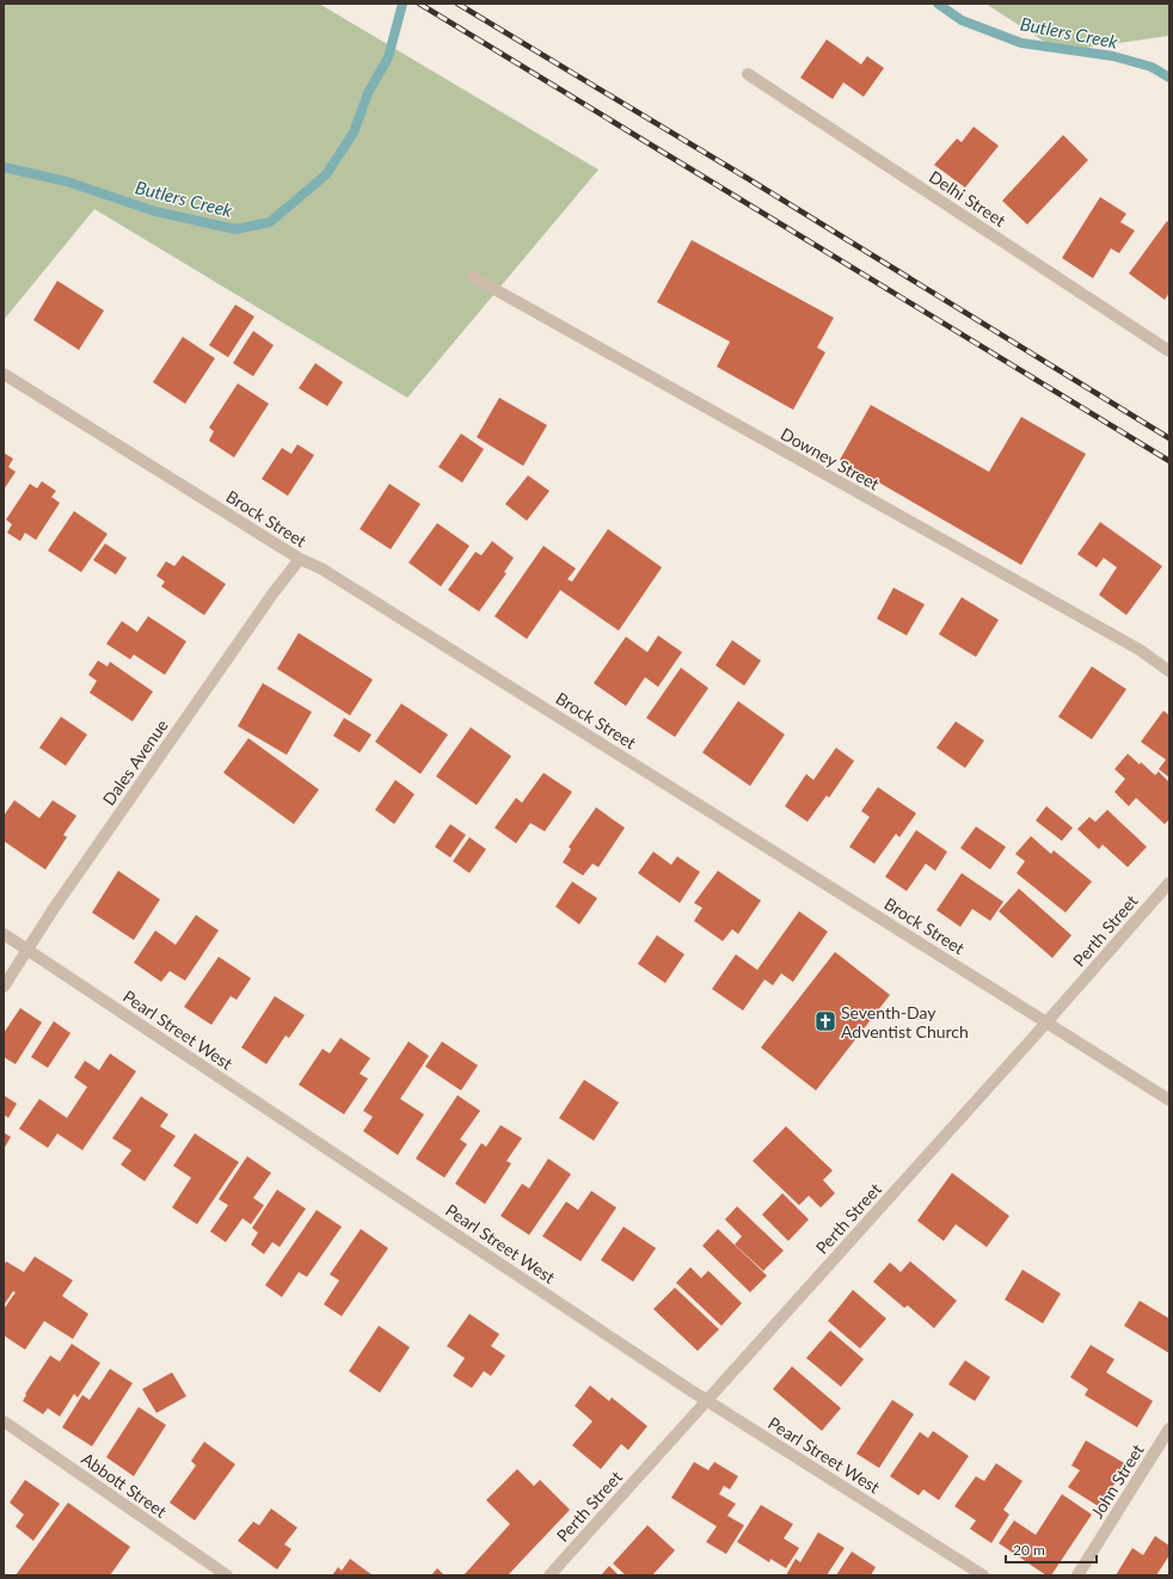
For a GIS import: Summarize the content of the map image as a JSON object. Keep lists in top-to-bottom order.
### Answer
{
  "streets": {
    "street": [
      "Delhi Street",
      "Downey Street",
      "Brock Street",
      "Dales Avenue",
      "Perth Street",
      "Pearl Street West",
      "John Street",
      "Abbott Street"
    ]
  },
  "crossings": [
    ["Brock Street", "Dales Avenue"],
    ["Brock Street", "Perth Street"],
    ["Dales Avenue", "Pearl Street West"],
    ["Perth Street", "Pearl Street West"]
  ],
  "water": ["Butlers Creek"],
  "places": {
    "church": ["Seventh-Day Adventist Church"]
  },
  "scale_bar": "20 m"
}
